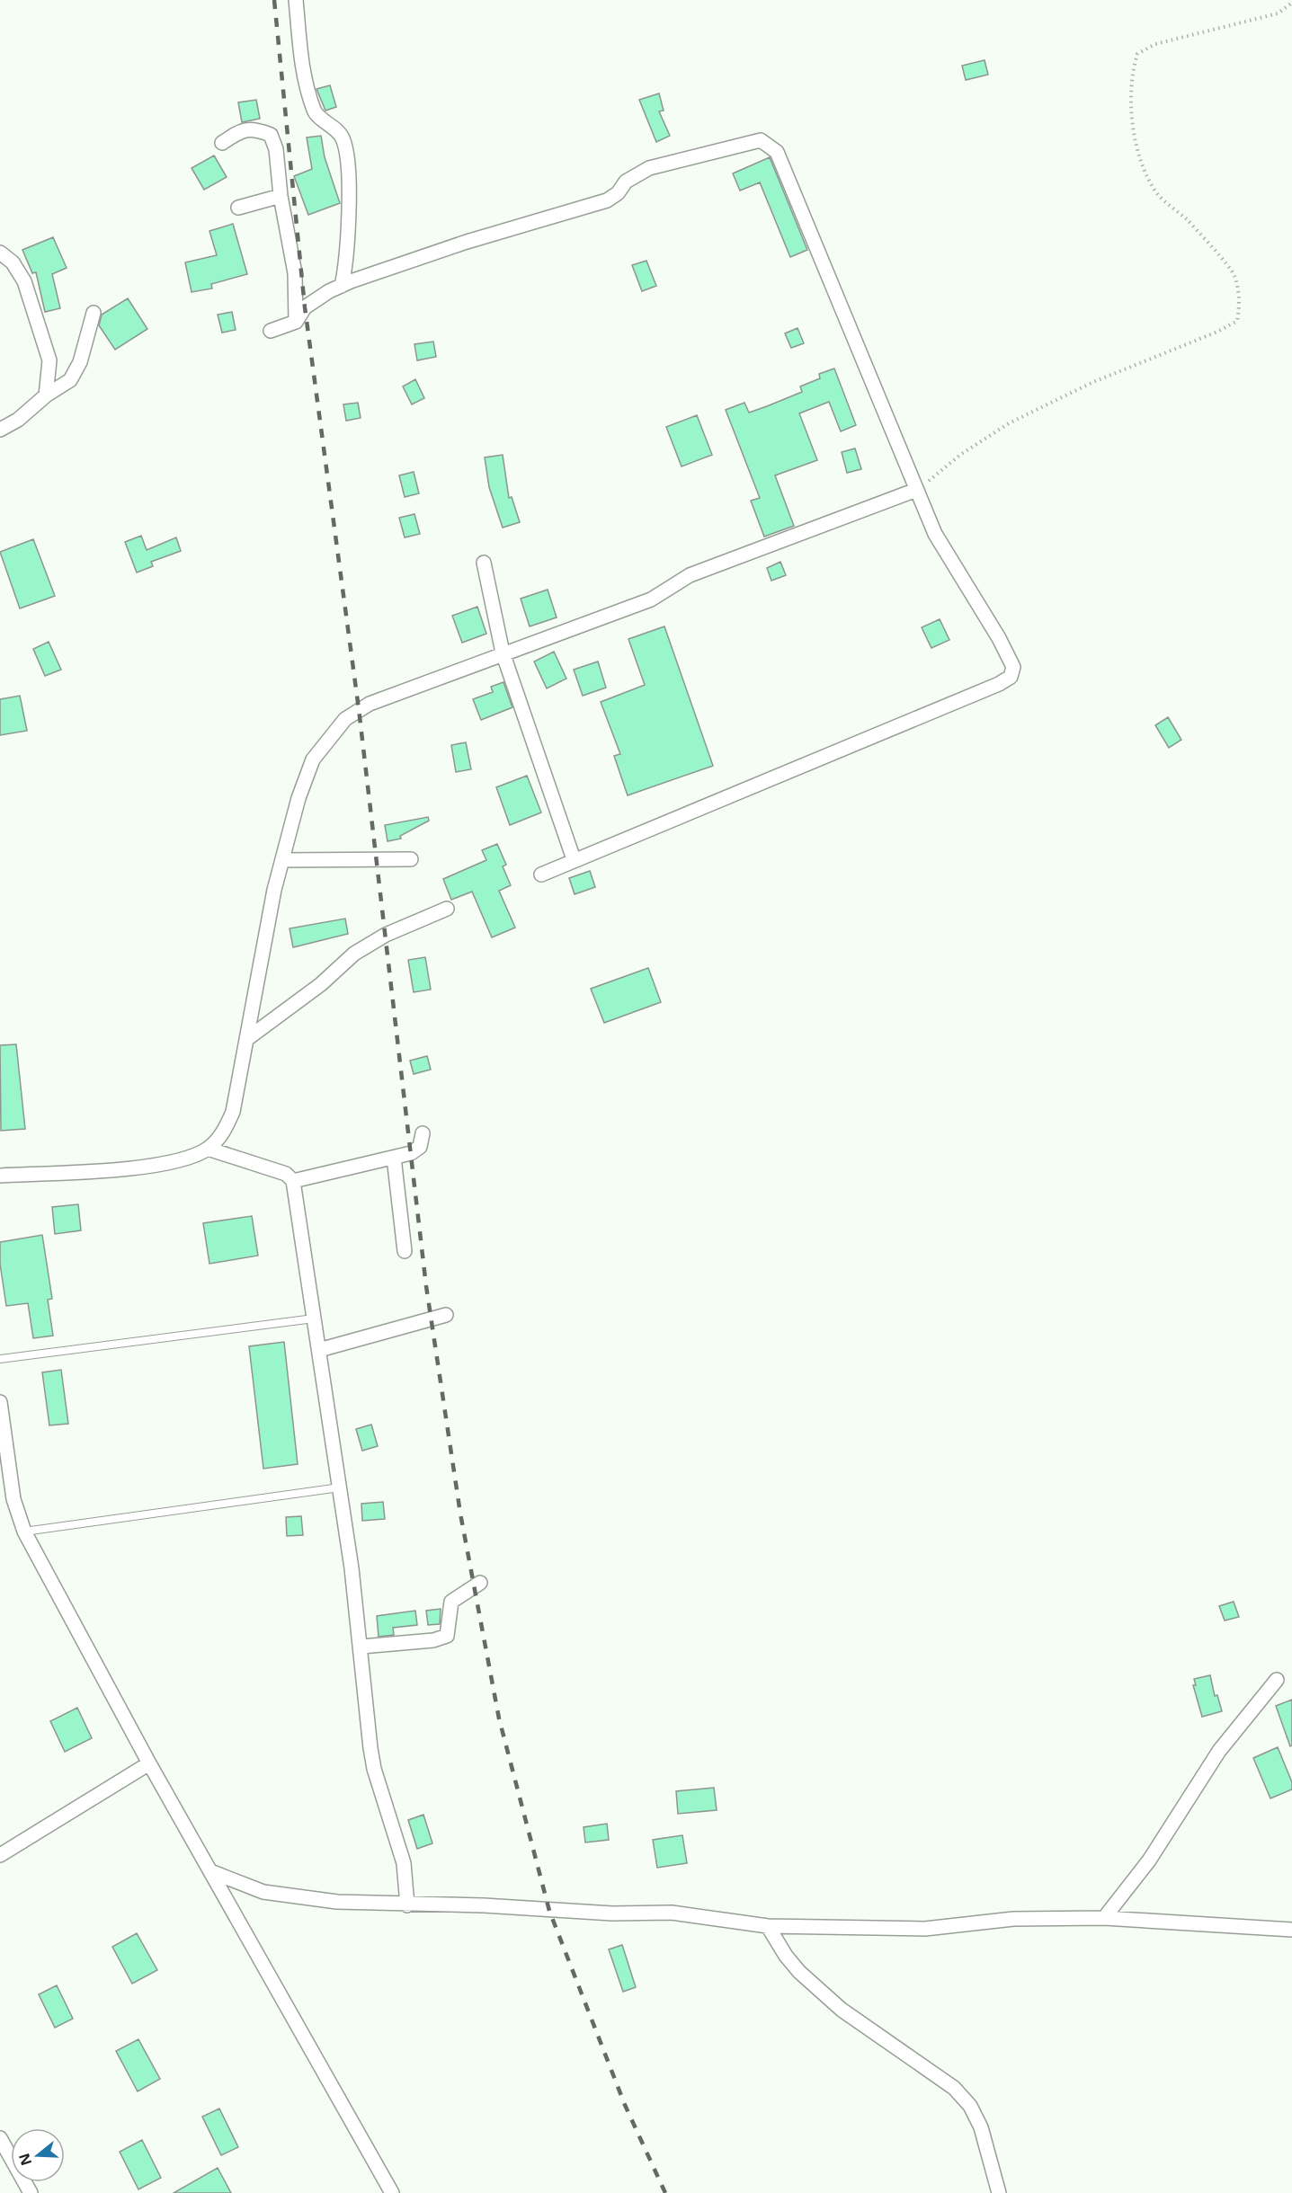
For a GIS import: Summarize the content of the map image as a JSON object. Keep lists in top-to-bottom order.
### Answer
{
  "north": "left"
}
